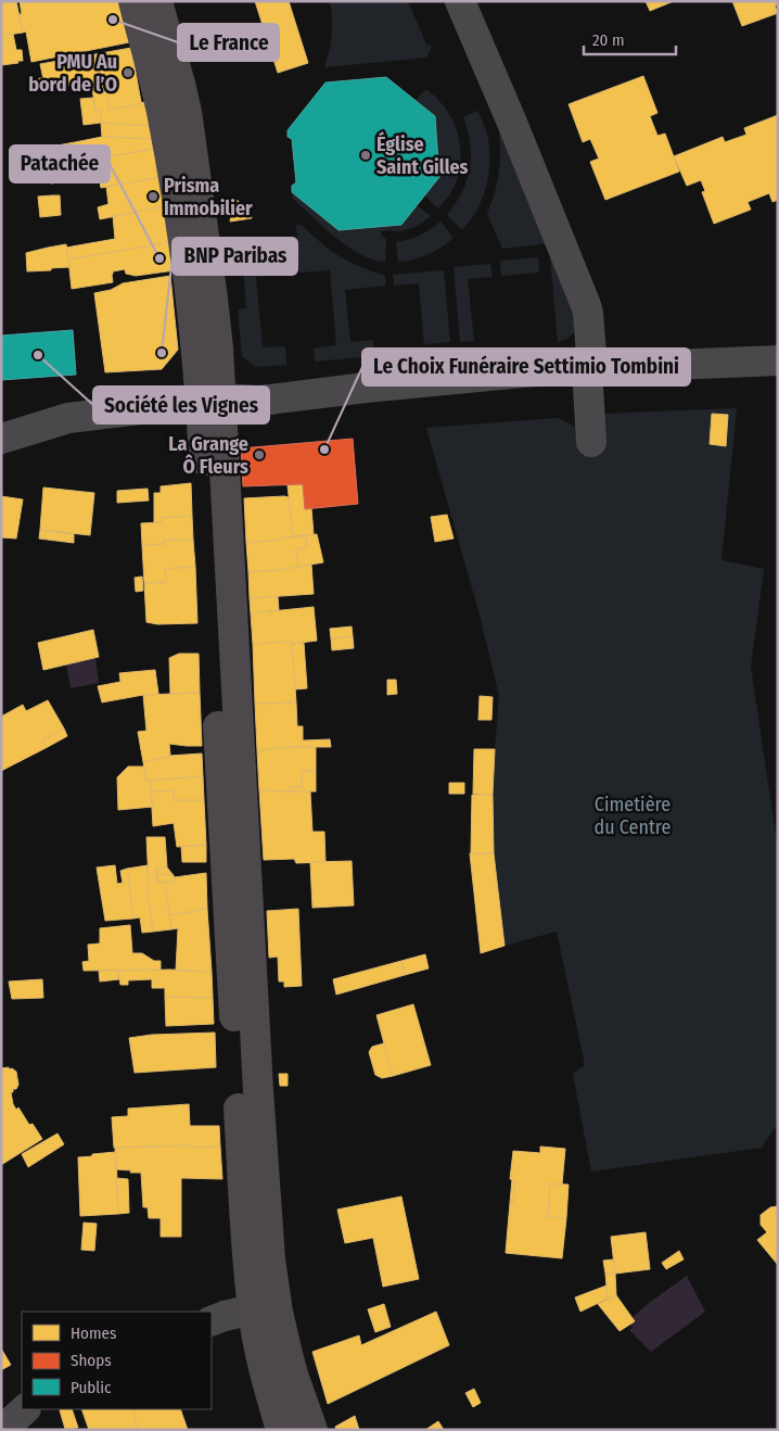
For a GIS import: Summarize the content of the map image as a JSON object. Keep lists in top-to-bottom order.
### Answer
{
  "parks": ["Cimetière du Centre"],
  "places": [
    "Le France",
    "PMU Au bord de l’O",
    "Église Saint Gilles",
    "Prisma Immobilier",
    "Patachée",
    "BNP Paribas",
    "Société les Vignes",
    "Le Choix Funéraire Settimio Tombini",
    "La Grange Ô Fleurs"
  ],
  "legend": ["Homes", "Shops", "Public"],
  "scale_bar": "20 m"
}
